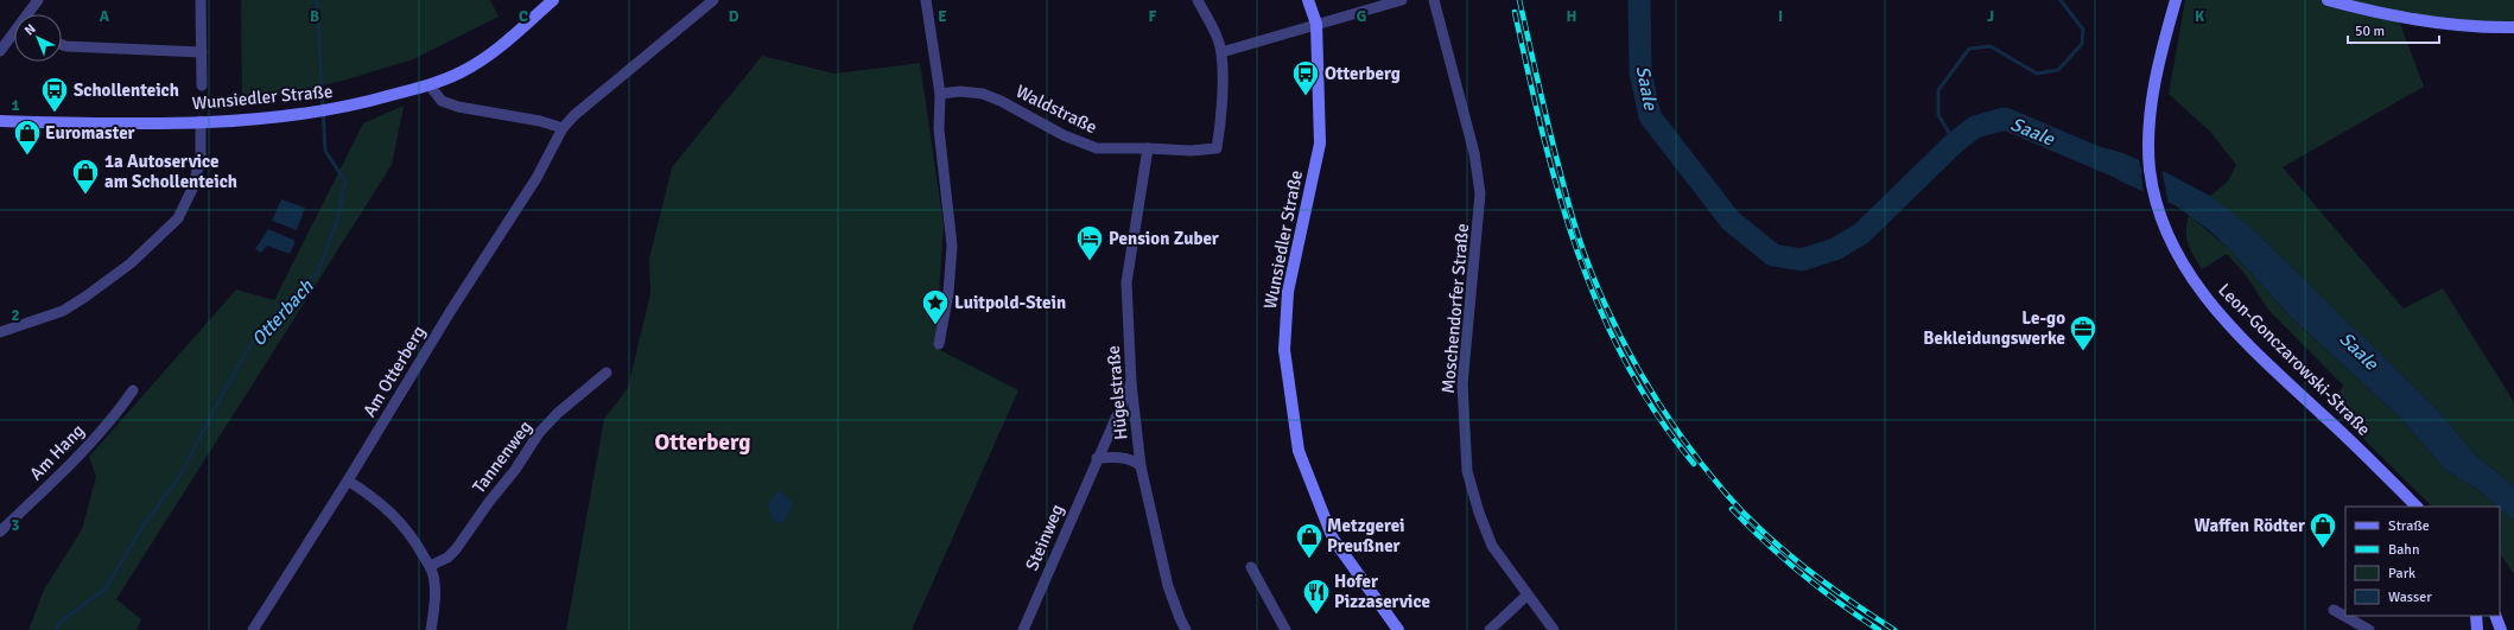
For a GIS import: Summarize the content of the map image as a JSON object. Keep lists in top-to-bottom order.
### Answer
{
  "streets": {
    "main road": ["Wunsiedler Straße", "Leon-Gonczarowski-Straße"],
    "street": [
      "Waldstraße",
      "Moschendorfer Straße",
      "Am Otterberg",
      "Hügelstraße",
      "Am Hang",
      "Tannenweg",
      "Steinweg"
    ]
  },
  "crossings": [
    ["Waldstraße", "Hügelstraße"],
    ["Hügelstraße", "Steinweg"]
  ],
  "districts": ["Otterberg"],
  "water": ["Saale", "Otterbach"],
  "places": {
    "bus stop": ["Otterberg", "Schollenteich"],
    "shop": [
      "Euromaster",
      "1a Autoservice am Schollenteich",
      "Waffen Rödter",
      "Metzgerei Preußner"
    ],
    "hotel": ["Pension Zuber"],
    "place": ["Luitpold-Stein"],
    "office": ["Le-go Bekleidungswerke"],
    "restaurant": ["Hofer Pizzaservice"]
  },
  "legend": [
    "Straße",
    "Bahn",
    "Park",
    "Wasser"
  ],
  "scale_bar": "50 m",
  "north": "top left",
  "grid": {
    "columns": [
      "A",
      "B",
      "C",
      "D",
      "E",
      "F",
      "G",
      "H",
      "I",
      "J",
      "K"
    ],
    "rows": ["1", "2", "3"]
  }
}
